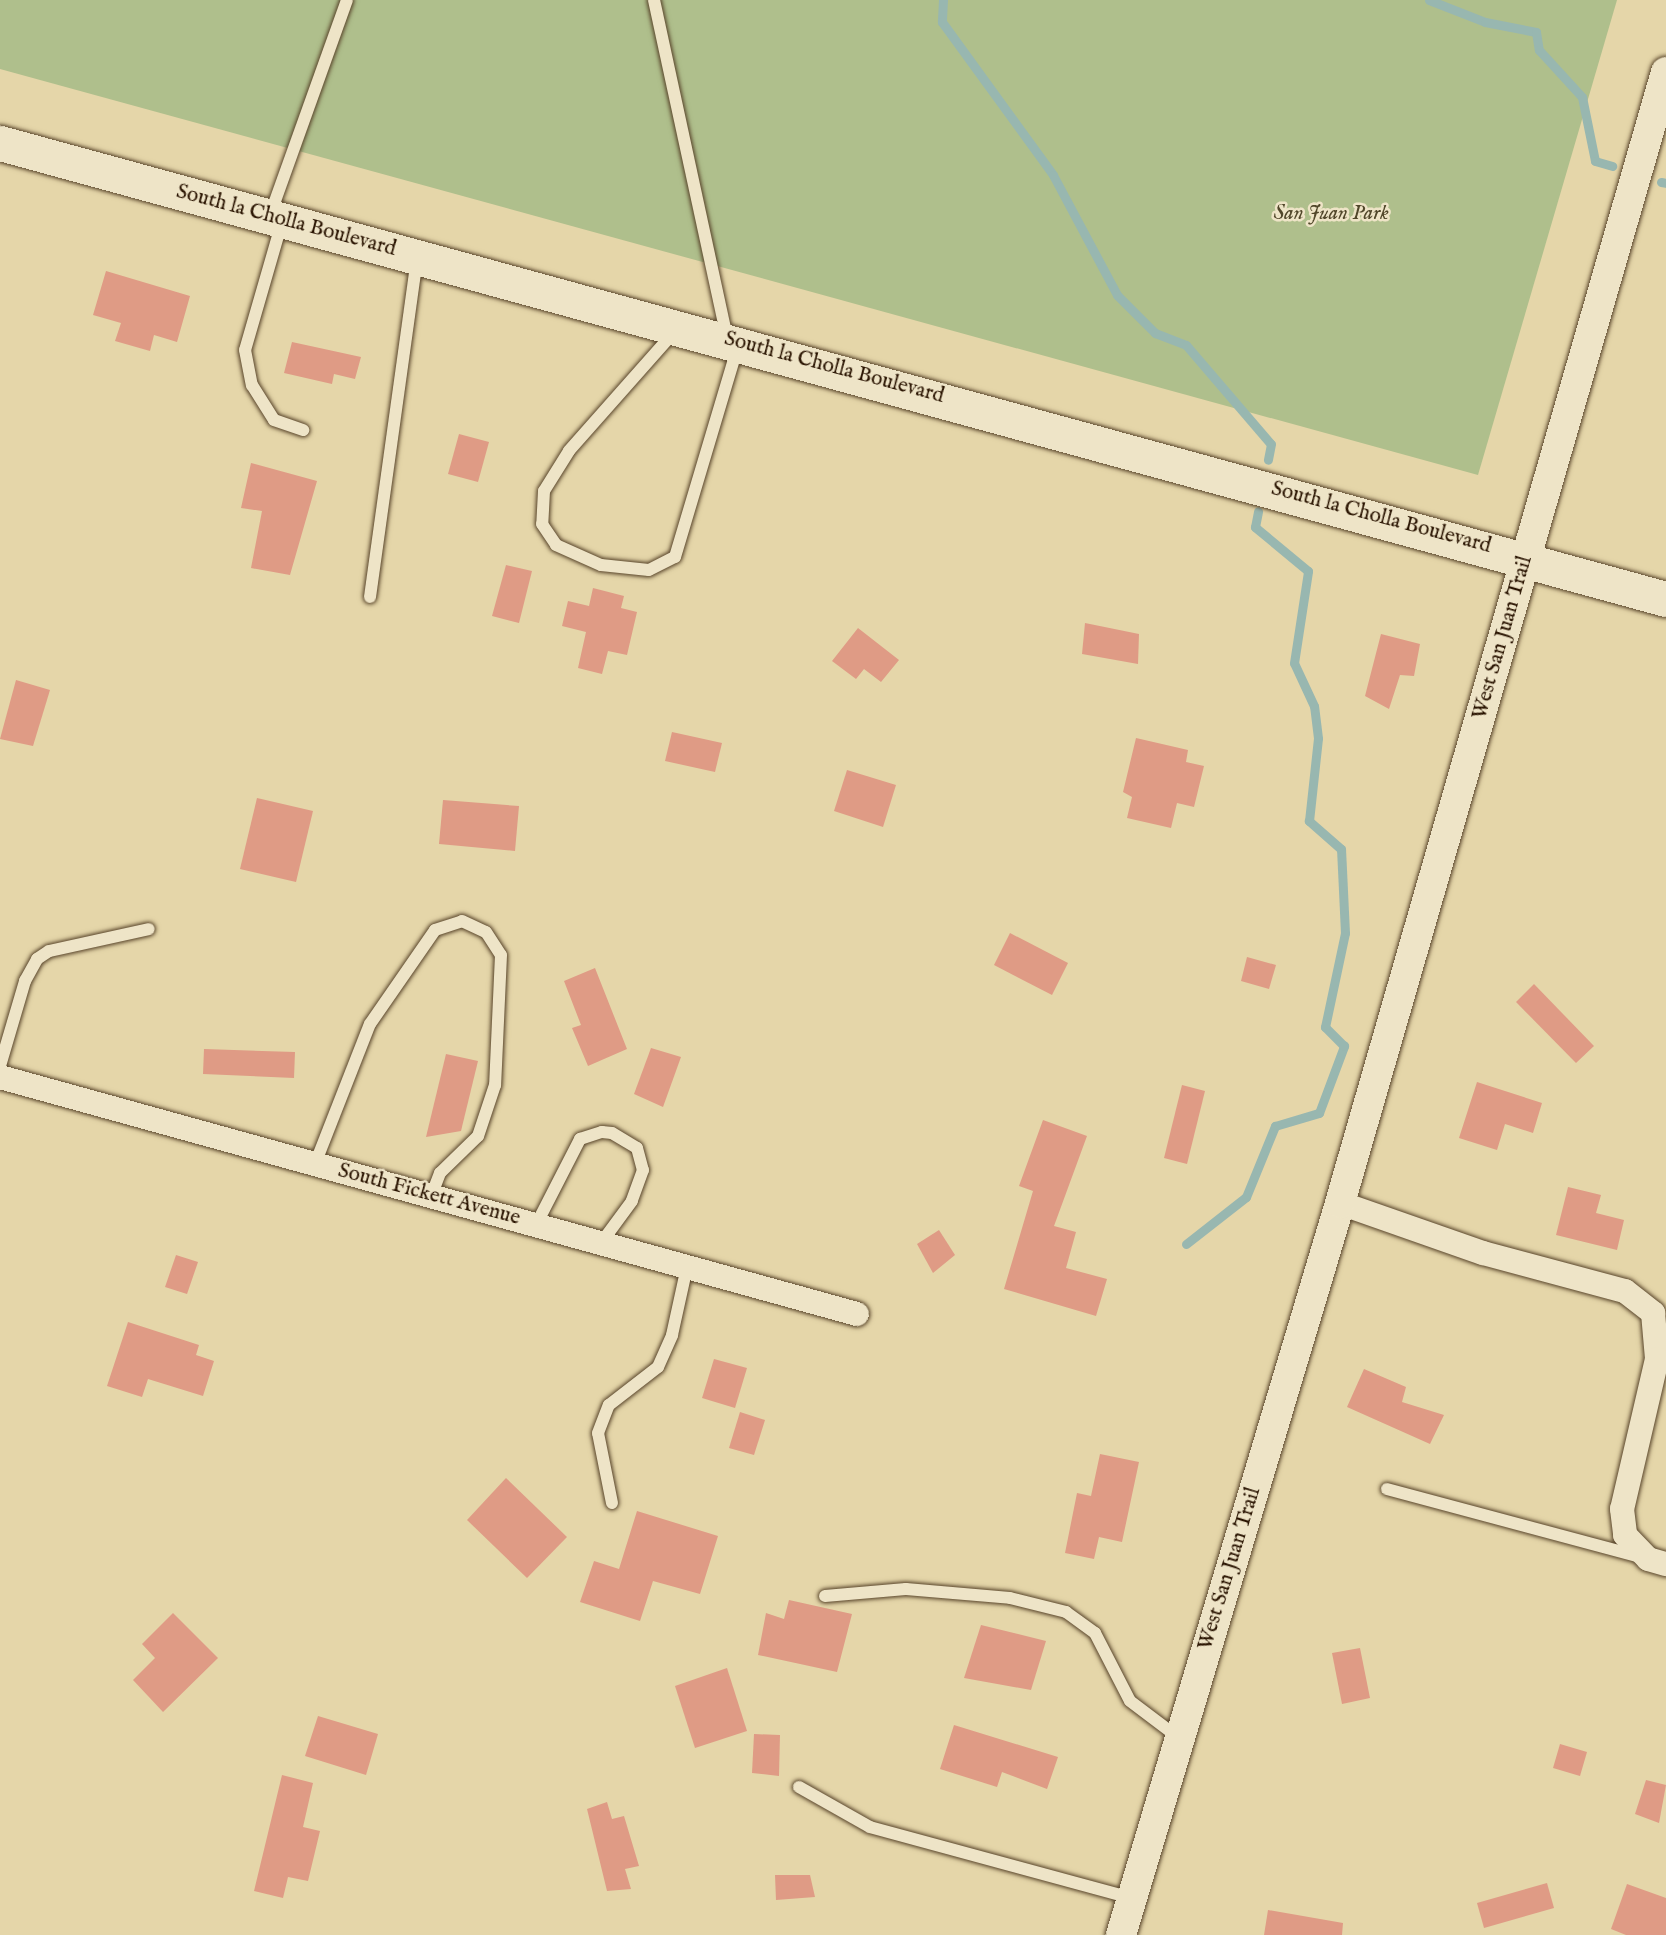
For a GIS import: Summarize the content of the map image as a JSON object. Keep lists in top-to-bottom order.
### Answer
{
  "streets": {
    "main road": ["South la Cholla Boulevard"],
    "street": ["West San Juan Trail", "South Fickett Avenue"]
  },
  "crossings": [
    ["South la Cholla Boulevard", "West San Juan Trail"]
  ],
  "parks": ["San Juan Park"]
}
